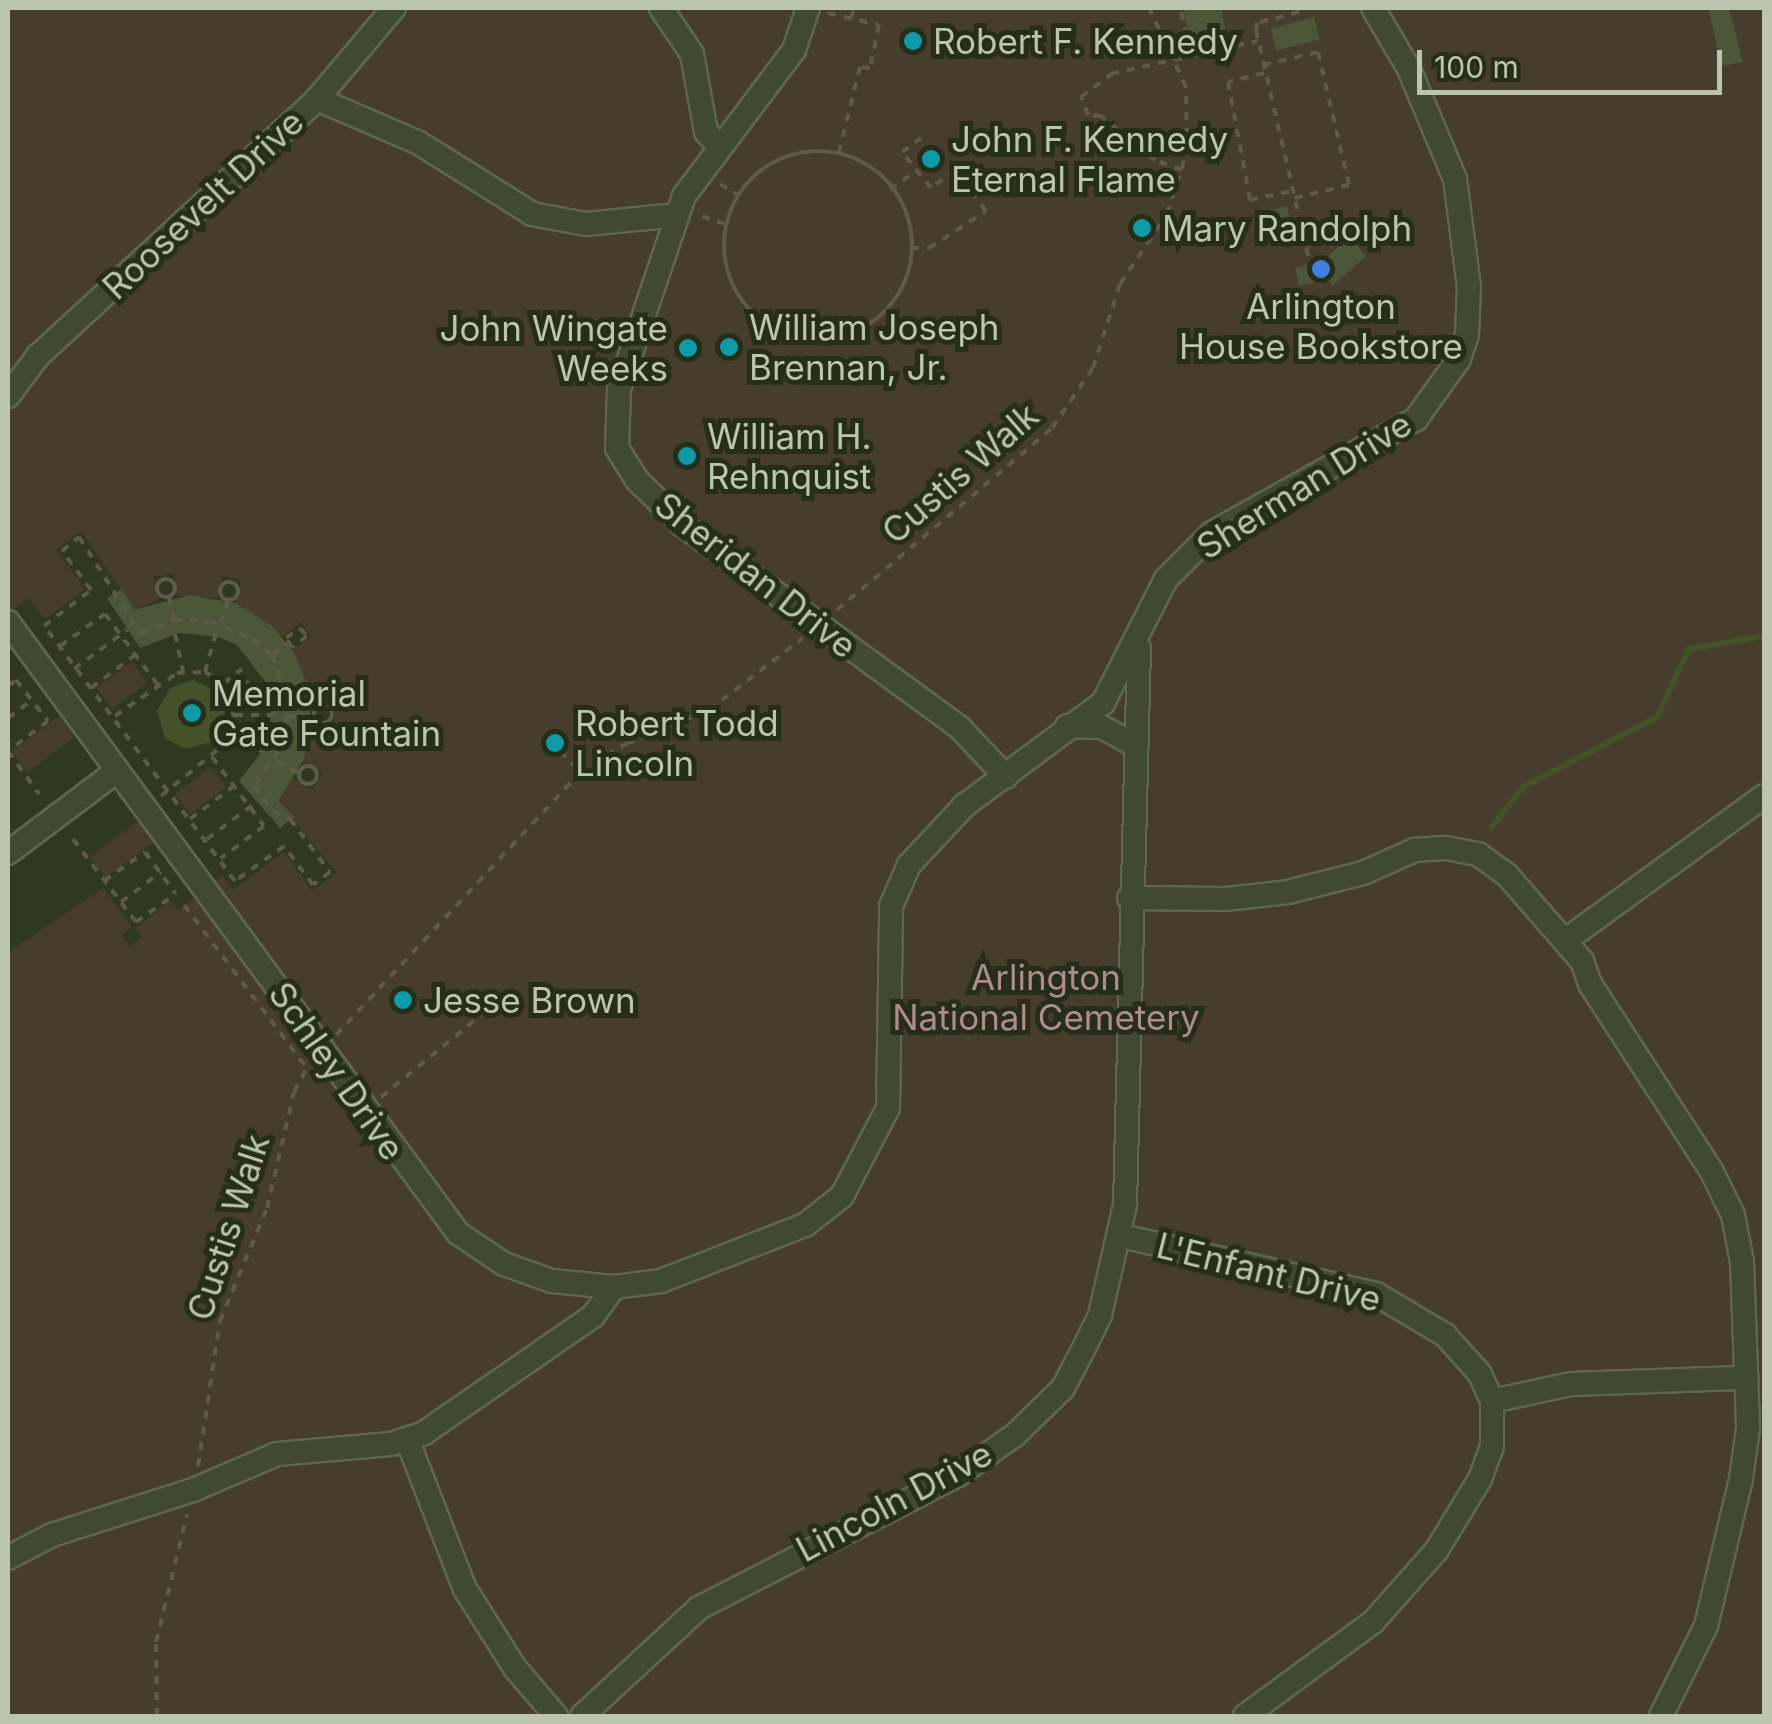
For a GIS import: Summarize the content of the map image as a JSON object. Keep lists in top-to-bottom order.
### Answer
{
  "streets": {
    "street": [
      "Roosevelt Drive",
      "Sherman Drive",
      "Sheridan Drive",
      "Schley Drive",
      "L'Enfant Drive",
      "Lincoln Drive"
    ],
    "path": ["Custis Walk"]
  },
  "crossings": [
    ["Custis Walk", "Sheridan Drive"],
    ["Sherman Drive", "Sheridan Drive"],
    ["Sherman Drive", "Schley Drive"],
    ["Sherman Drive", "Lincoln Drive"],
    ["L'Enfant Drive", "Lincoln Drive"]
  ],
  "parks": ["Arlington National Cemetery"],
  "places": [
    "Robert F. Kennedy",
    "John F. Kennedy Eternal Flame",
    "Mary Randolph",
    "Arlington House Bookstore",
    "William Joseph Brennan, Jr.",
    "John Wingate Weeks",
    "William H. Rehnquist",
    "Memorial Gate Fountain",
    "Robert Todd Lincoln",
    "Jesse Brown"
  ],
  "scale_bar": "100 m"
}
